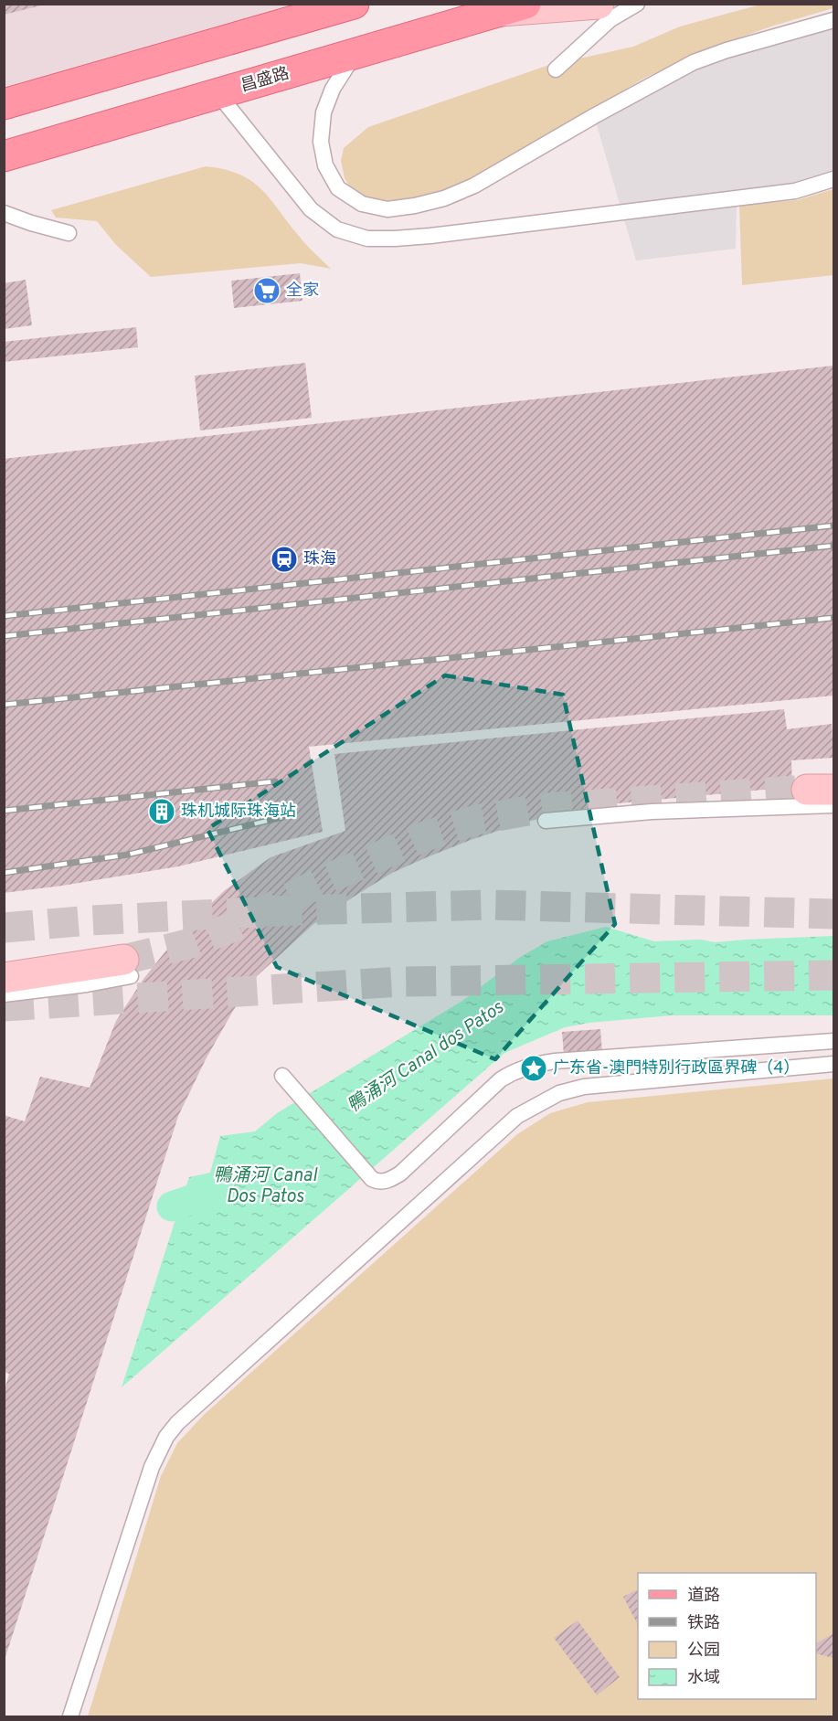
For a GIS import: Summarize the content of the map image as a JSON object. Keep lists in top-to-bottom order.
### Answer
{
  "streets": {
    "main road": ["昌盛路"]
  },
  "water": ["鴨涌河 Canal dos Patos", "鴨涌河 Canal Dos Patos"],
  "places": {
    "supermarket": ["全家"],
    "station": ["珠海"],
    "building": ["珠机城际珠海站"],
    "place": ["广东省-澳門特別行政區界碑（4）"]
  },
  "legend": [
    "道路",
    "铁路",
    "公园",
    "水域"
  ]
}
